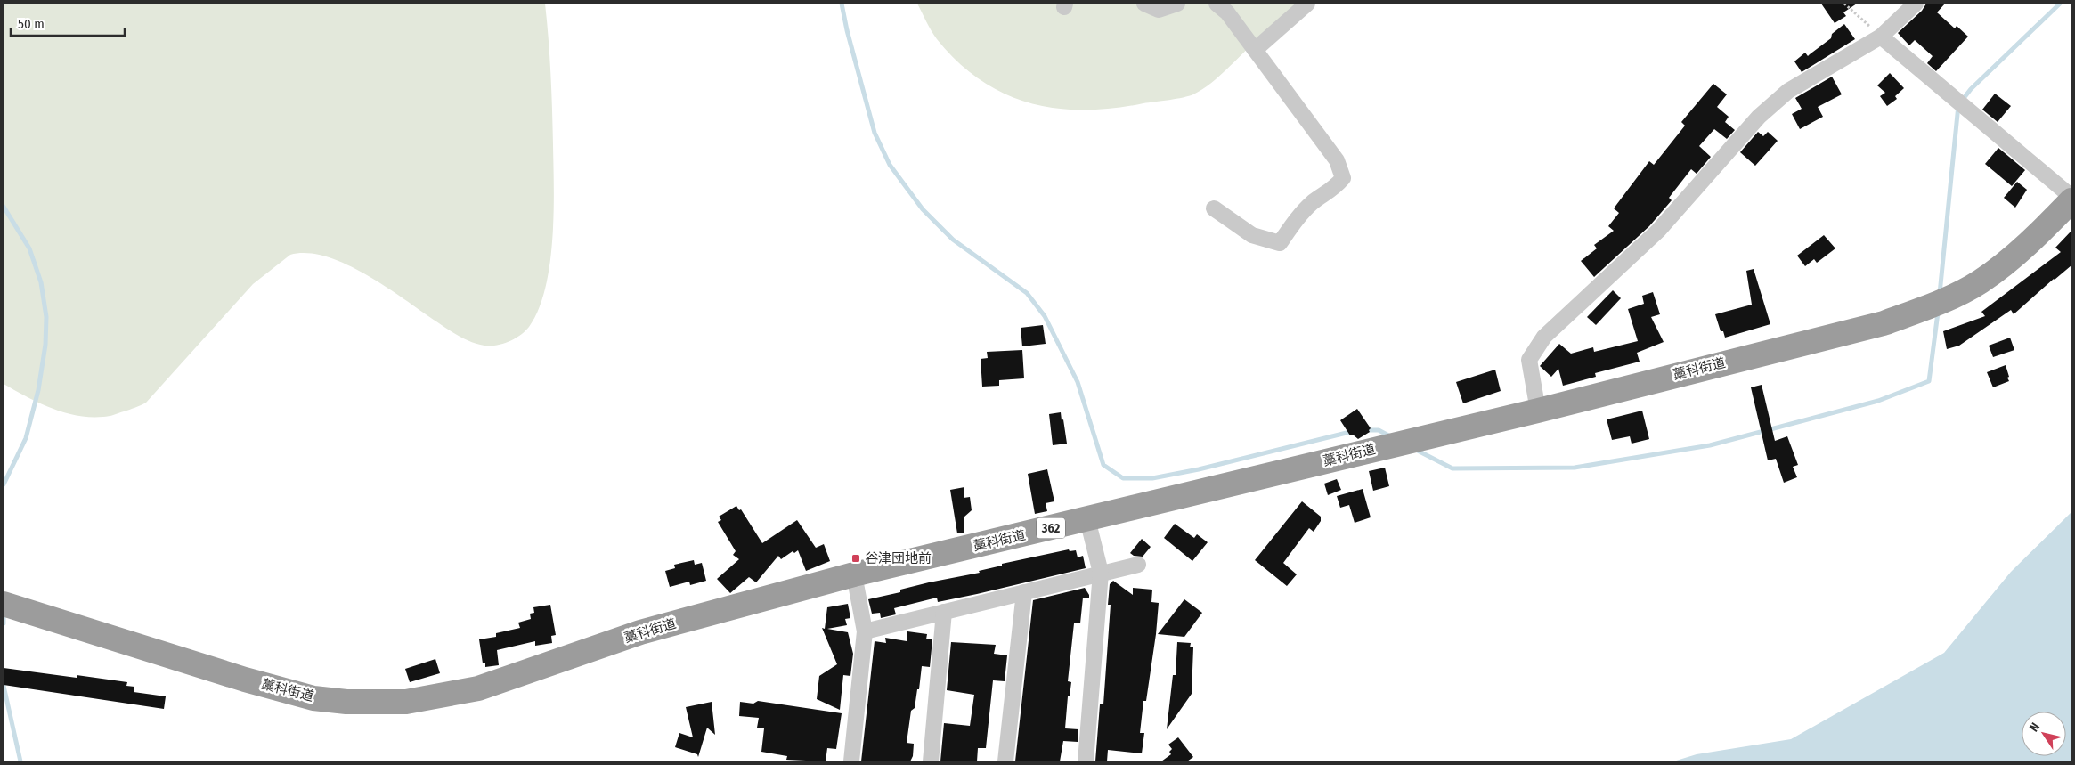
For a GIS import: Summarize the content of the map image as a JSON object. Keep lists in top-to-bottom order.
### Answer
{
  "streets": {
    "highway": ["藁科街道", "362"]
  },
  "places": {
    "transit": ["谷津団地前"]
  },
  "scale_bar": "50 m",
  "north": "top left"
}
